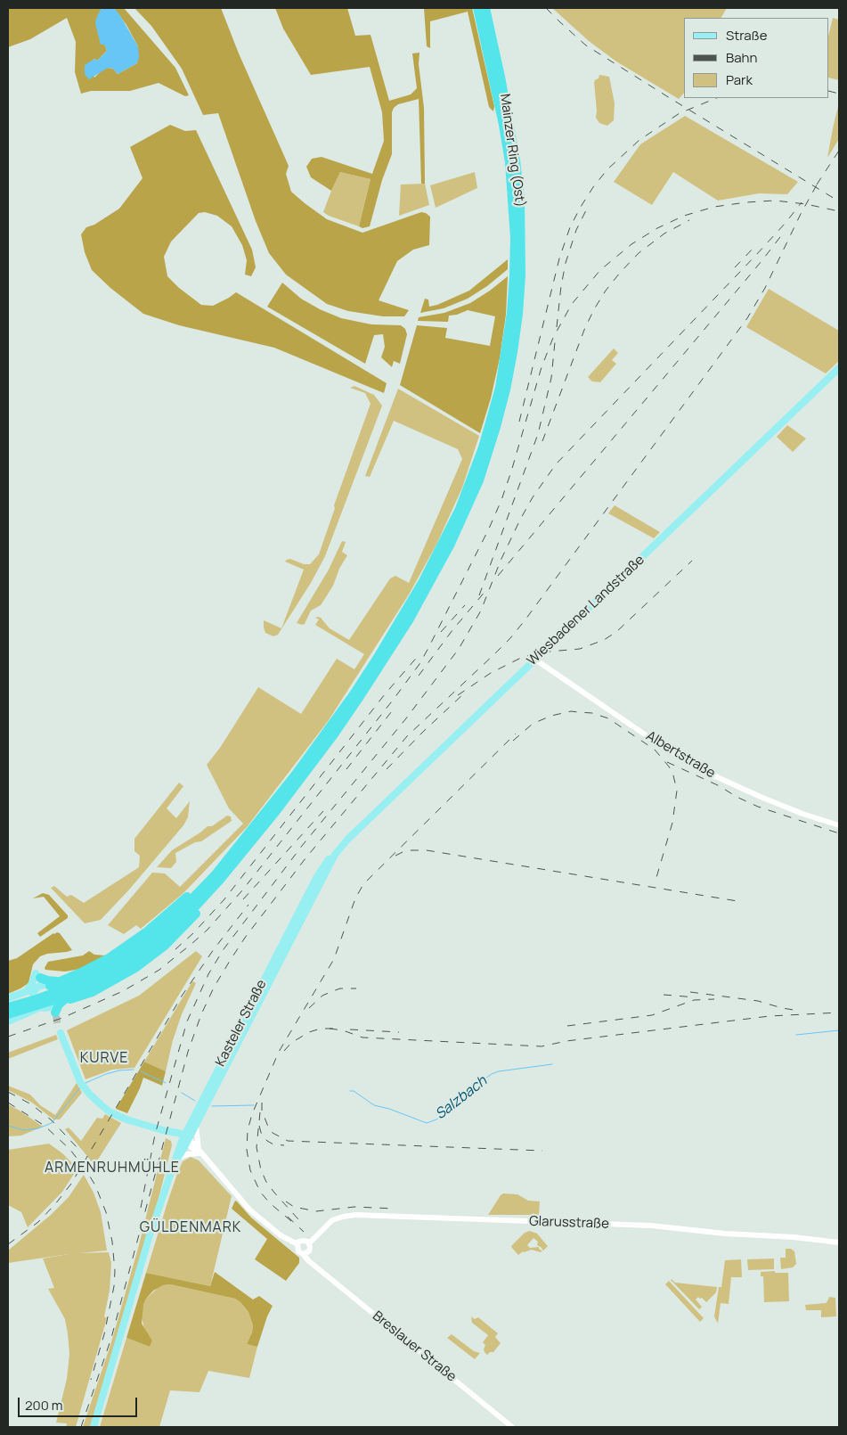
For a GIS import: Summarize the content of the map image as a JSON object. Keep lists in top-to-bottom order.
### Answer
{
  "streets": {
    "highway": ["Mainzer Ring (Ost)"],
    "main road": ["Wiesbadener Landstraße", "Kasteler Straße"],
    "street": ["Albertstraße", "Glarusstraße", "Breslauer Straße"]
  },
  "crossings": [
    ["Wiesbadener Landstraße", "Albertstraße"],
    ["Wiesbadener Landstraße", "Kasteler Straße"],
    ["Glarusstraße", "Breslauer Straße"]
  ],
  "districts": ["KURVE", "ARMENRUHMÜHLE", "GÜLDENMARK"],
  "water": ["Salzbach"],
  "legend": ["Straße", "Bahn", "Park"],
  "scale_bar": "200 m"
}
